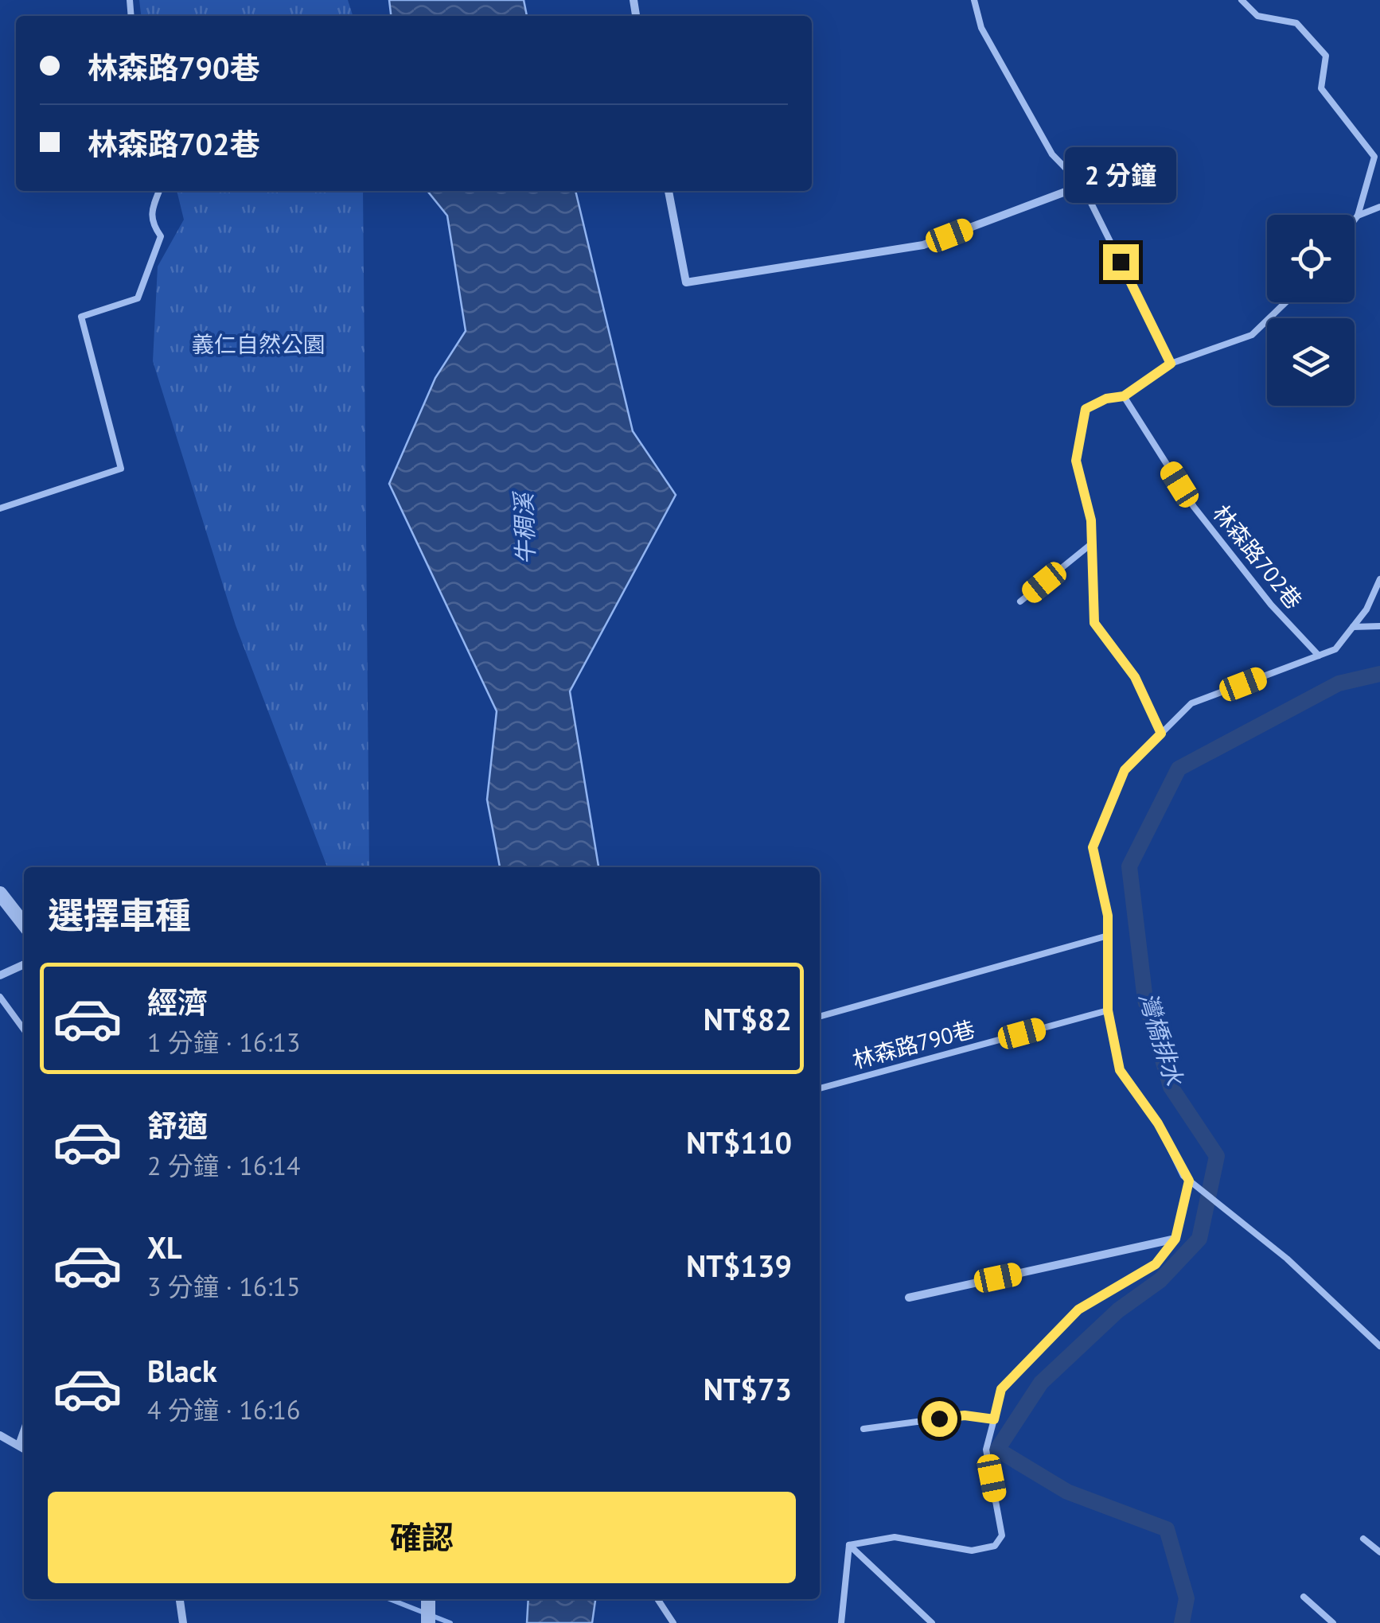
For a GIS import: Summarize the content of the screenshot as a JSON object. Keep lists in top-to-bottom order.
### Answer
{
  "streets": {
    "lane": ["林森路702巷", "林森路790巷"]
  },
  "water": ["牛稠溪", "灣橋排水"],
  "parks": ["義仁自然公園"],
  "page": {
    "banner": ["林森路790巷", "林森路702巷"],
    "bubble": "2 分鐘",
    "heading": "選擇車種",
    "list": [
      {
        "name": "經濟",
        "note": "1 分鐘 · 16:13",
        "value": "NT$82"
      },
      {
        "name": "舒適",
        "note": "2 分鐘 · 16:14",
        "value": "NT$110"
      },
      {
        "name": "XL",
        "note": "3 分鐘 · 16:15",
        "value": "NT$139"
      },
      {
        "name": "Black",
        "note": "4 分鐘 · 16:16",
        "value": "NT$73"
      }
    ],
    "buttons": "確認"
  }
}
